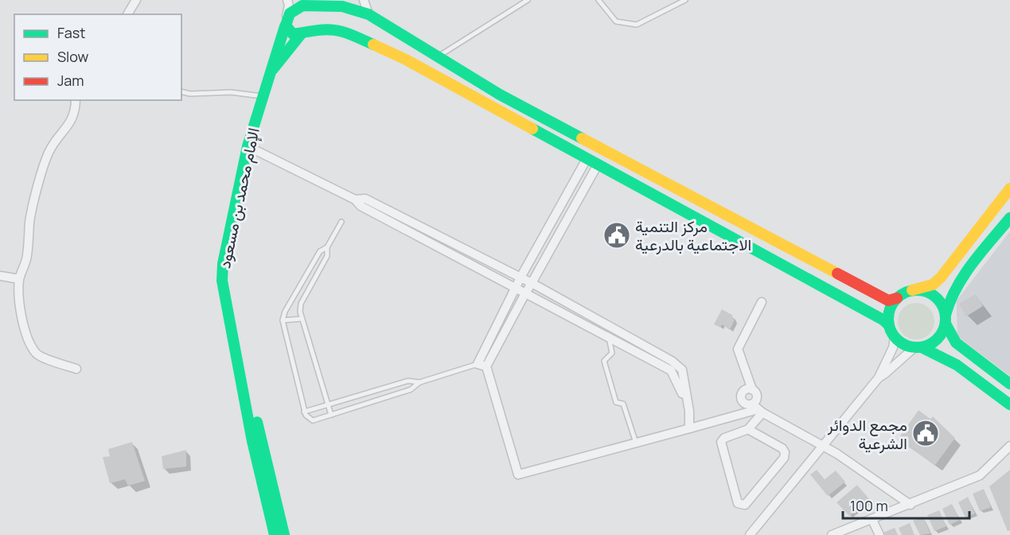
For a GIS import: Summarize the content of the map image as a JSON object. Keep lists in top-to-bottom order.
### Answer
{
  "streets": {
    "main road": ["الإمام محمد بن مسعود"]
  },
  "places": {
    "public building": ["مركز التنمية الاجتماعية بالدرعية", "مجمع الدوائر الشرعية"]
  },
  "legend": ["Fast", "Slow", "Jam"],
  "scale_bar": "100 m"
}
